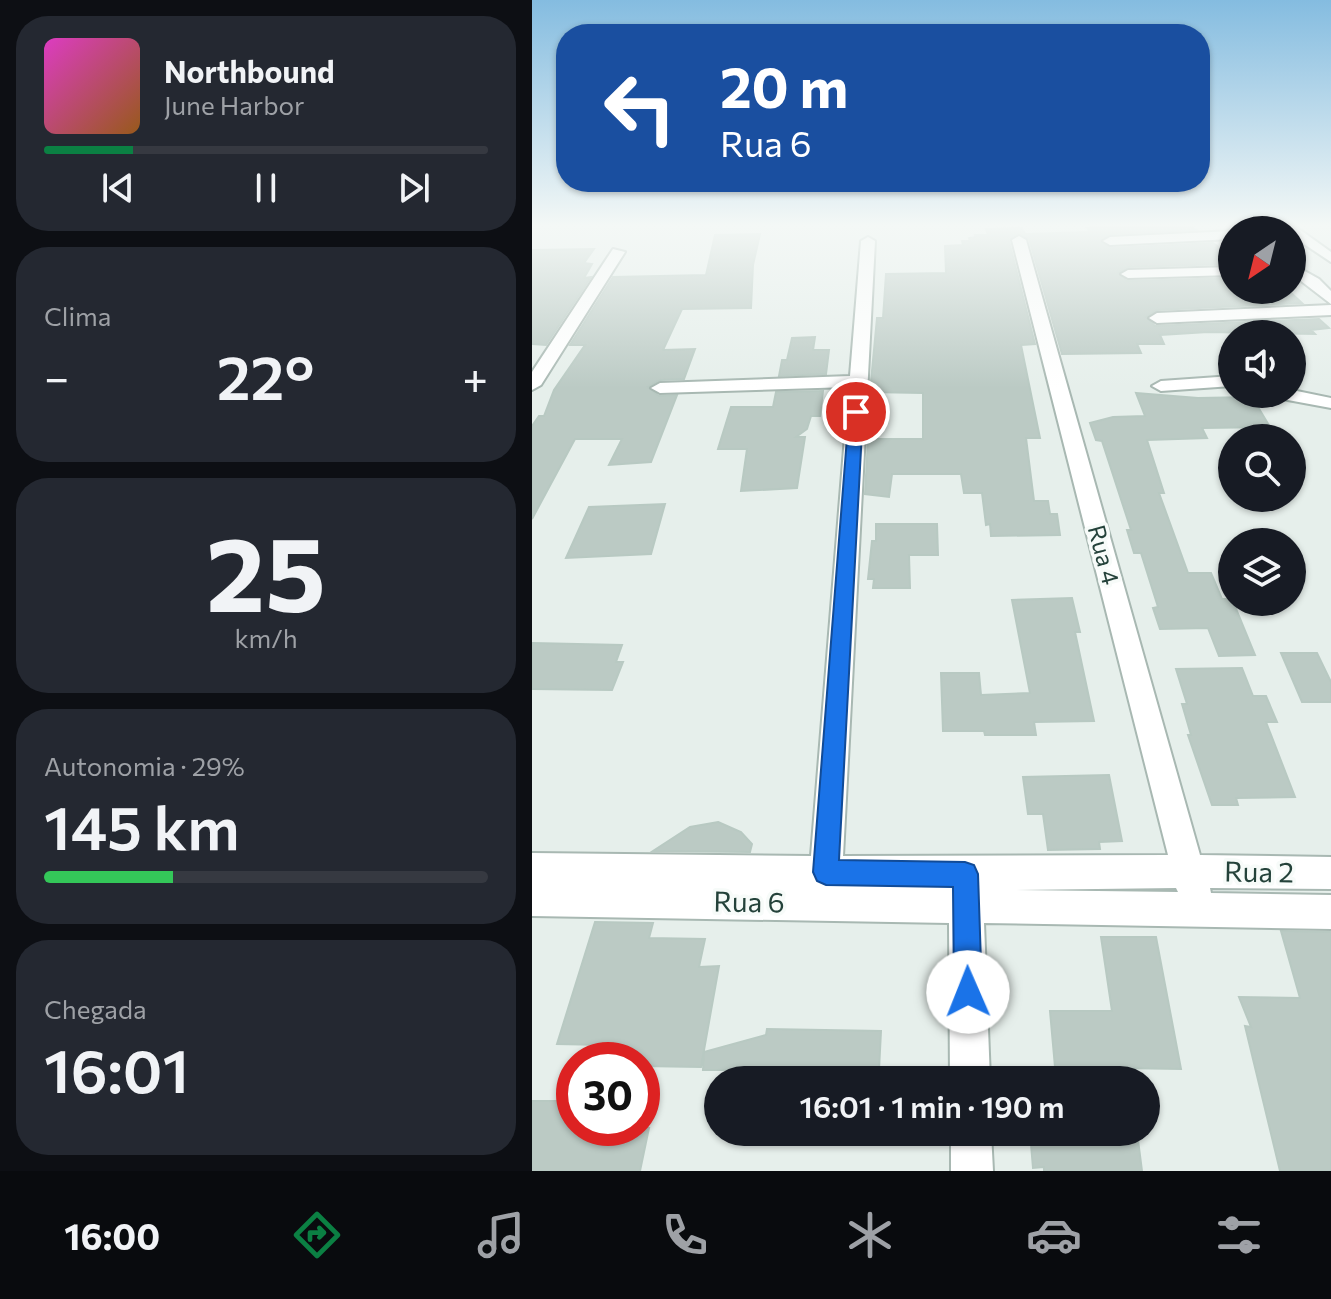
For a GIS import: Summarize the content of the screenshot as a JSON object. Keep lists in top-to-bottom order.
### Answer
{
  "streets": {
    "street": ["Rua 4", "Rua 2", "Rua 6"]
  },
  "crossings": [
    ["Rua 4", "Rua 2"]
  ],
  "north": "bottom left",
  "page": {
    "turn": ["20 m", "Rua 6"],
    "song": ["Northbound", "June Harbor"],
    "tile": [
      "Clima",
      ["25", "km/h"],
      ["Autonomia · 29%", "145 km"],
      ["Chegada", "16:01"]
    ],
    "heat": ["−", "22°", "+"],
    "limit": "30",
    "trip": "16:01 · 1 min · 190 m",
    "tabs": "16:00"
  }
}
